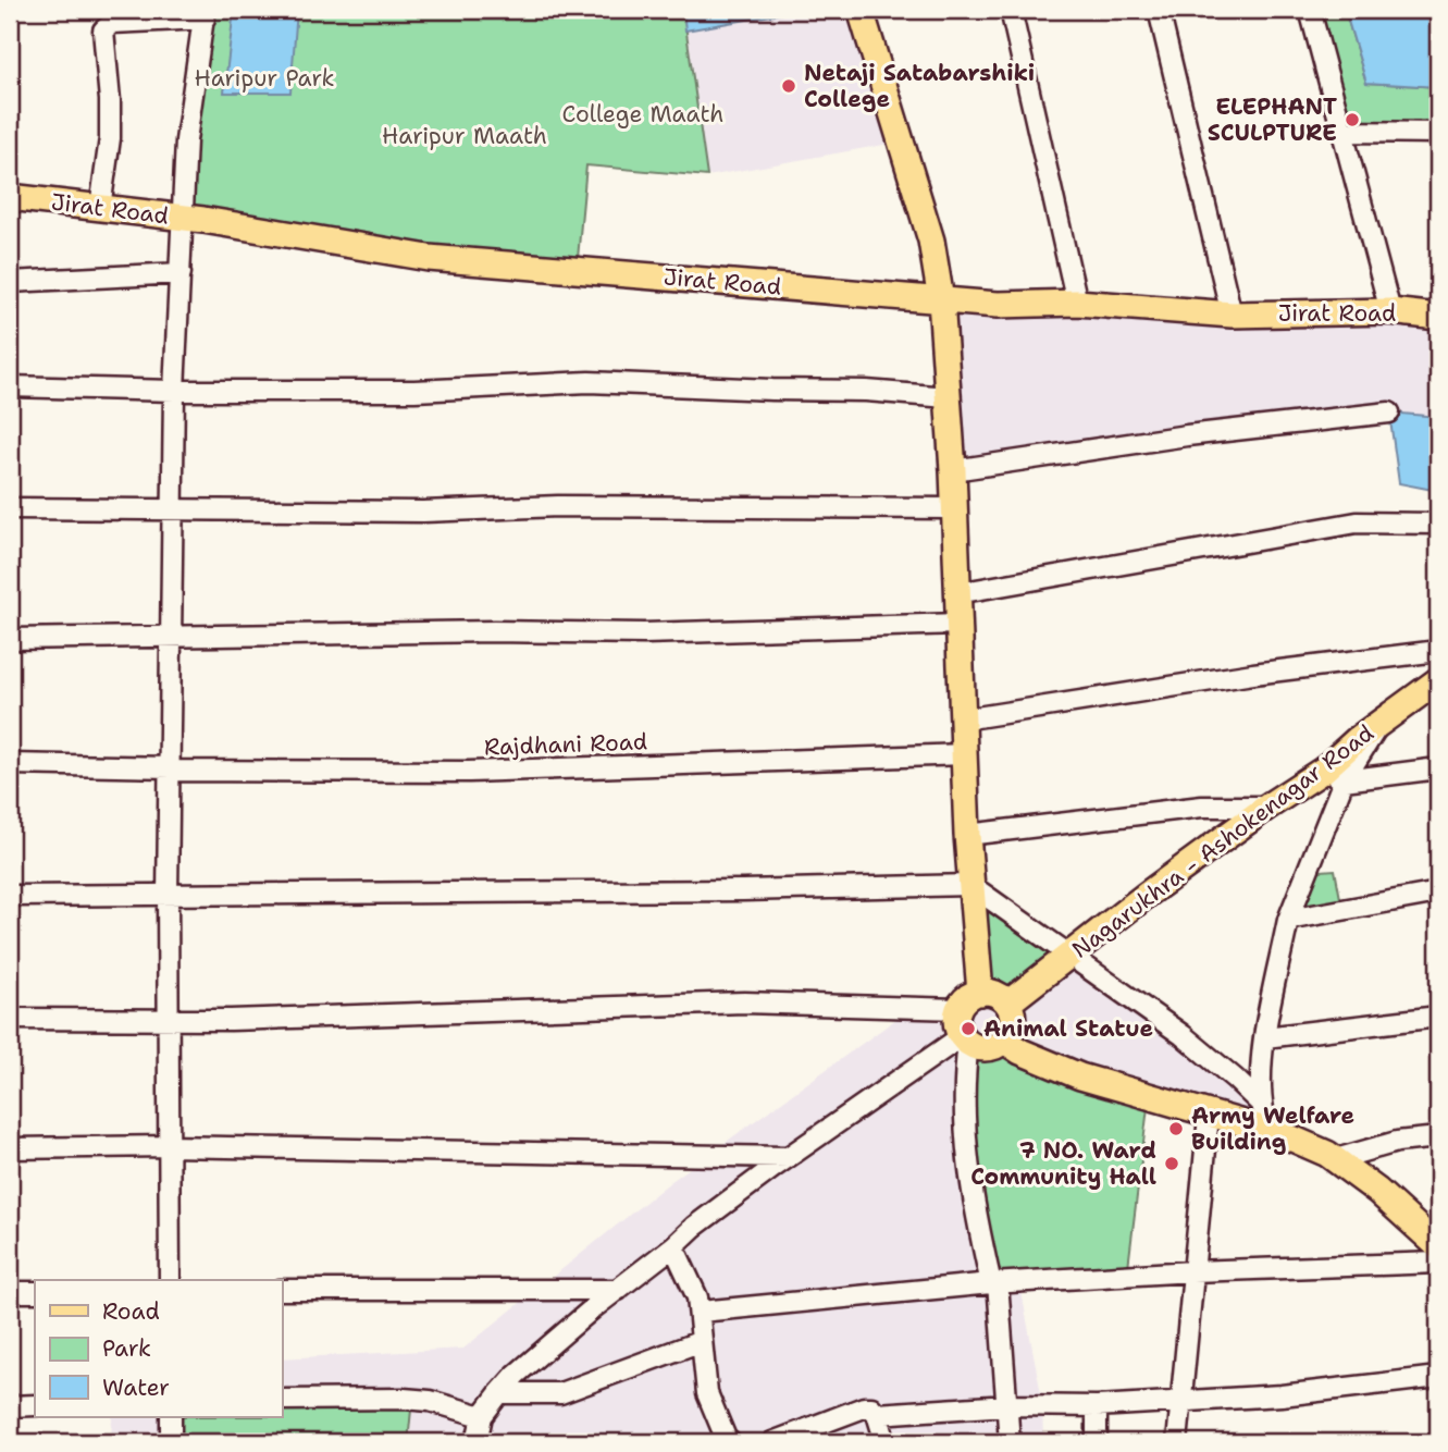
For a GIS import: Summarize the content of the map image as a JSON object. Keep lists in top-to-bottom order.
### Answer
{
  "streets": {
    "main road": ["Jirat Road", "Nagarukhra - Ashokenagar Road"],
    "street": ["Rajdhani Road"]
  },
  "parks": ["Haripur Park", "College Maath", "Haripur Maath"],
  "places": [
    "Netaji Satabarshiki College",
    "ELEPHANT SCULPTURE",
    "Animal Statue",
    "Army Welfare Building",
    "7 NO. Ward Community Hall"
  ],
  "legend": ["Road", "Park", "Water"]
}
